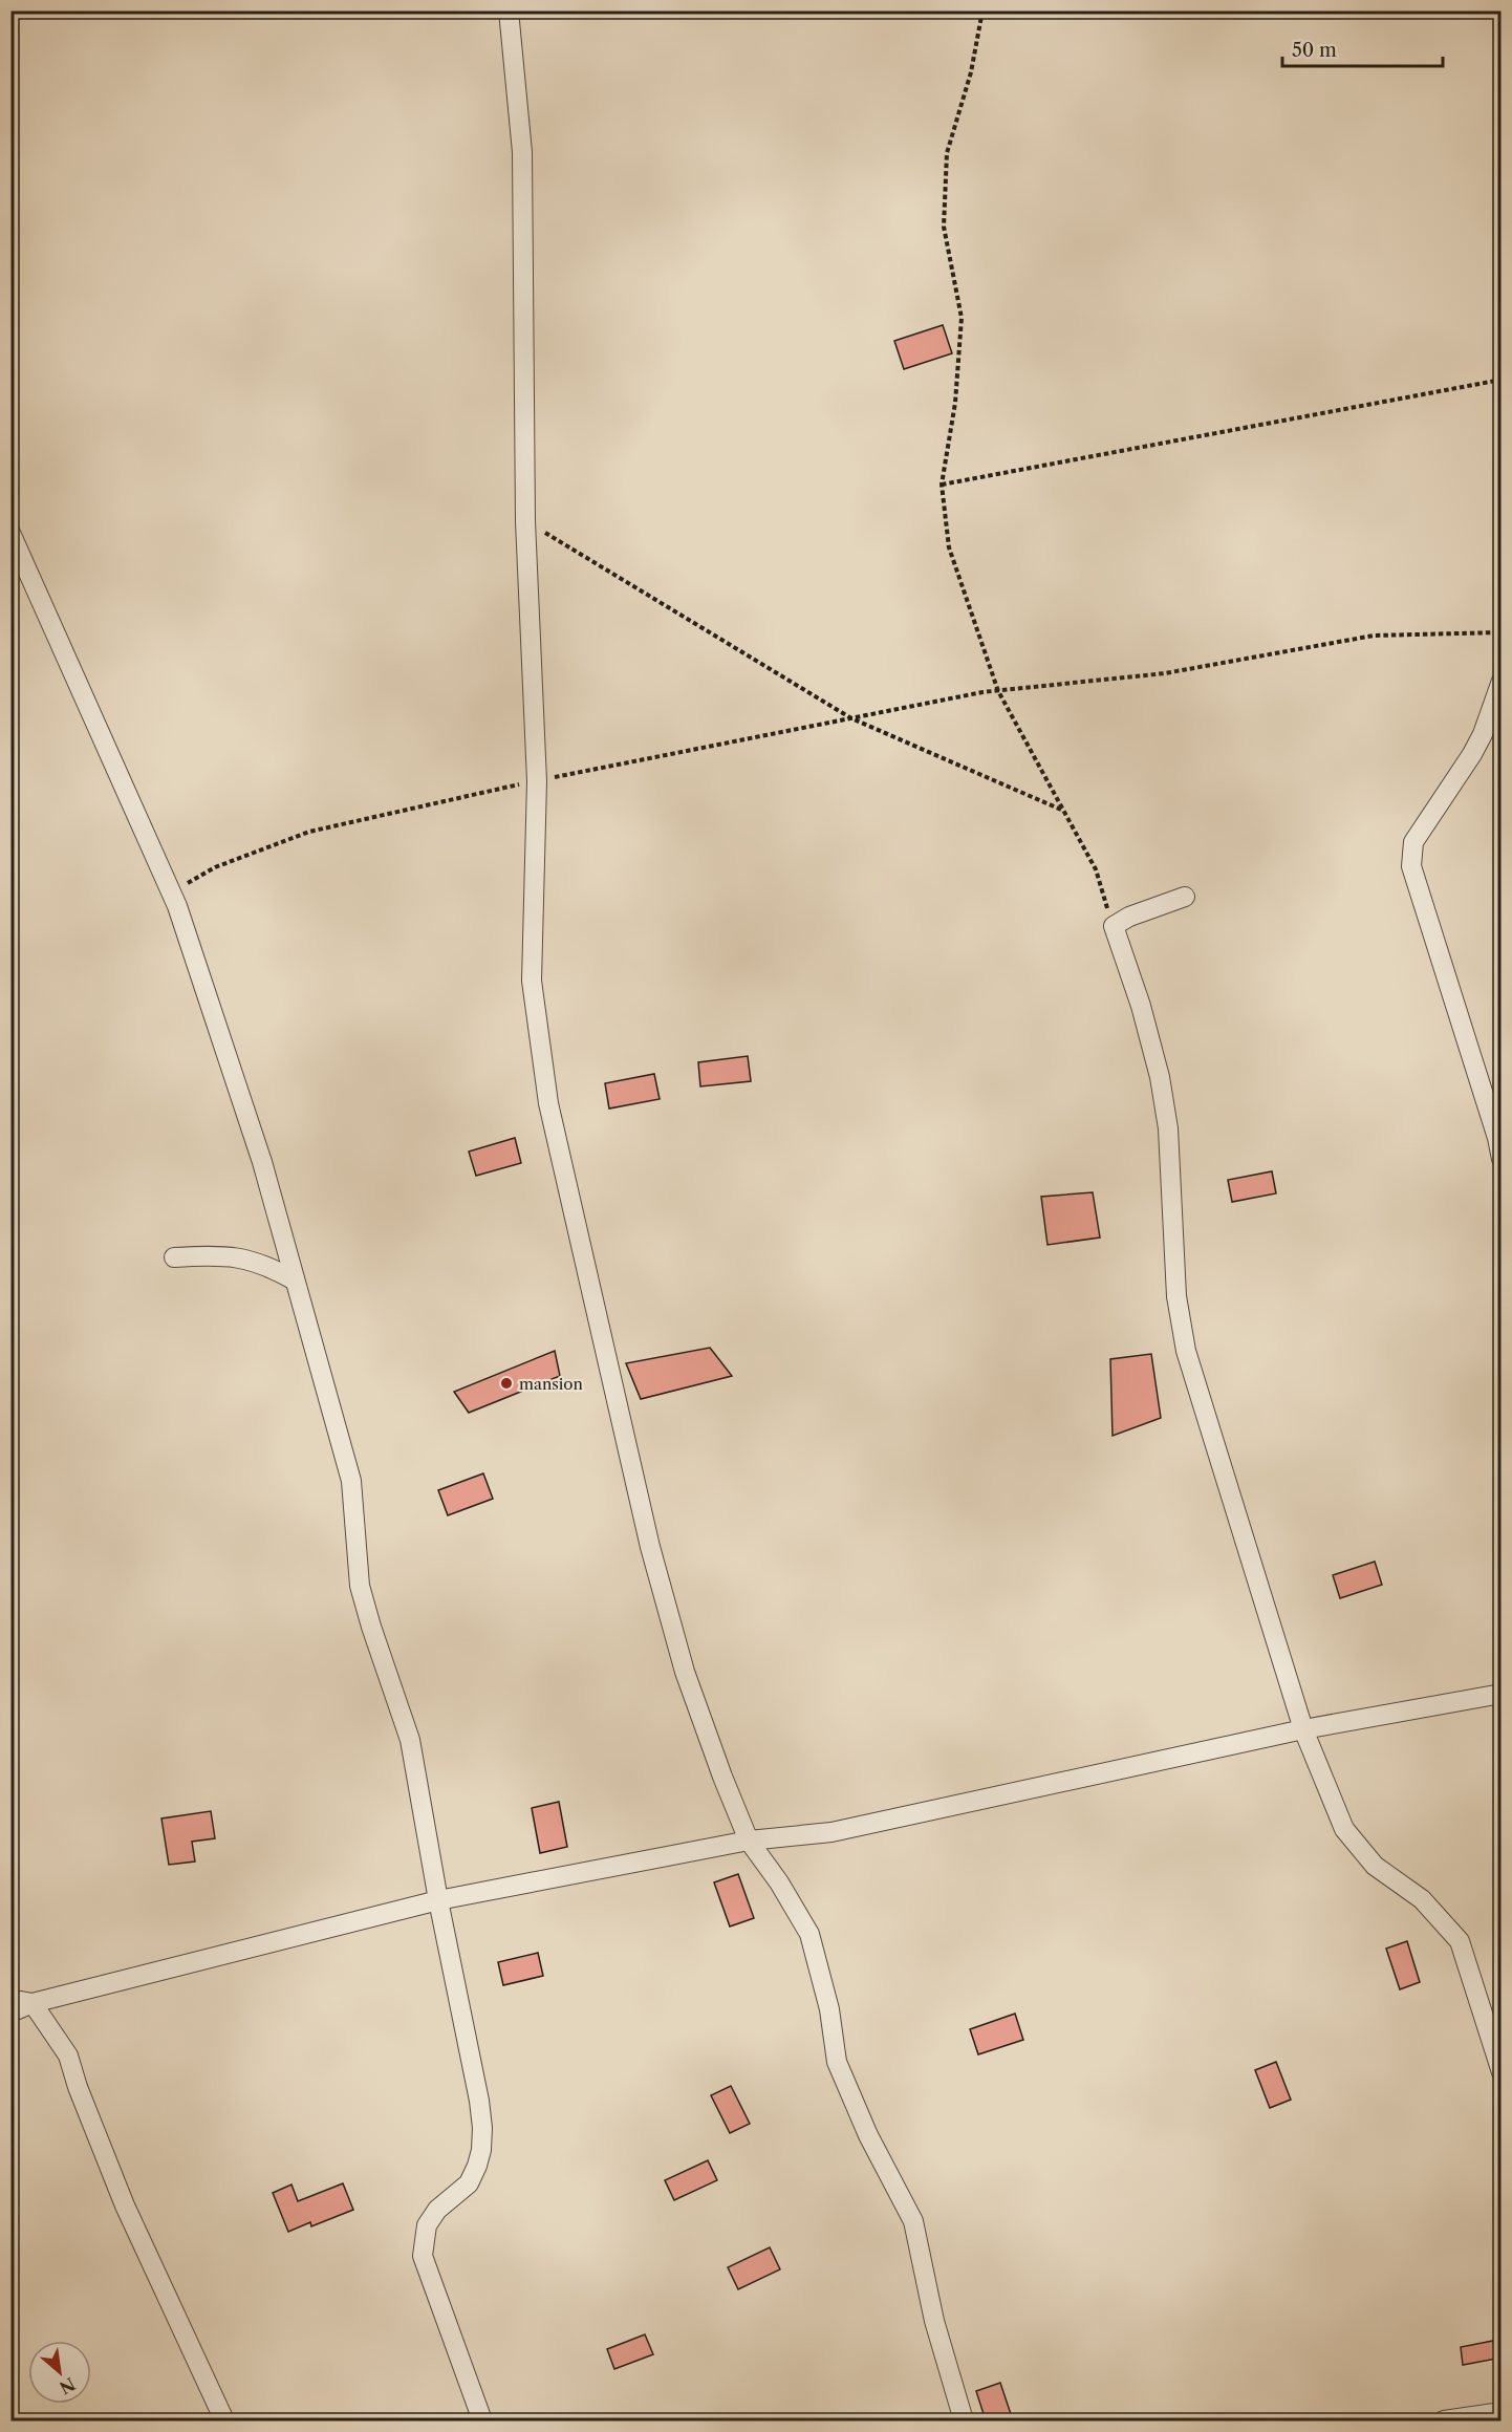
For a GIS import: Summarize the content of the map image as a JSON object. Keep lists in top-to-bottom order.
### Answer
{
  "places": ["mansion"],
  "scale_bar": "50 m",
  "north": "bottom right"
}
